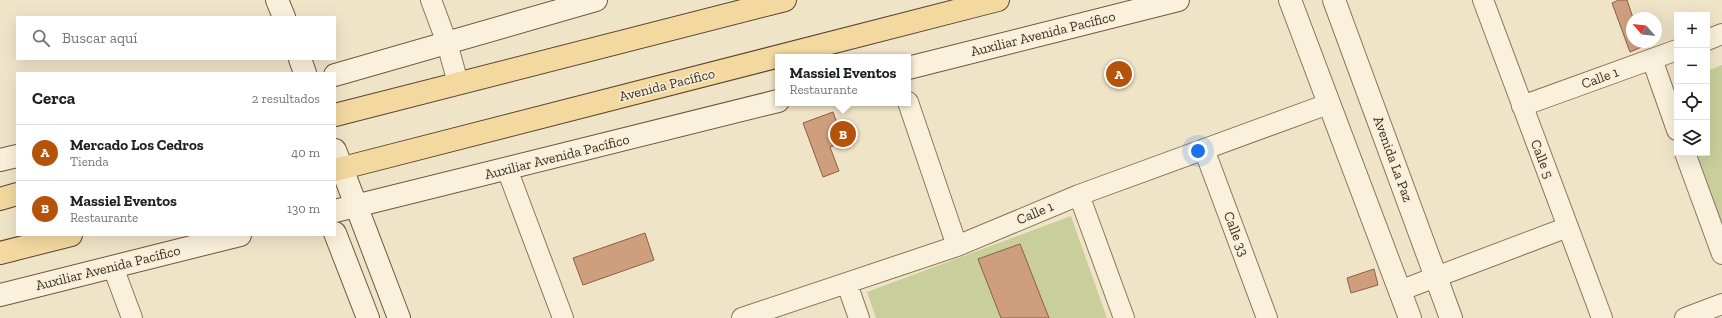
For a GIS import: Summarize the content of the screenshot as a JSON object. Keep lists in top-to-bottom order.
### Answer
{
  "streets": {
    "main road": ["Auxiliar Avenida Pacífico", "Avenida Pacífico", "Avenida La Paz"],
    "street": ["Calle 1", "Calle 5", "Calle 33"]
  },
  "crossings": [
    ["Calle 1", "Calle 5"],
    ["Calle 1", "Calle 33"]
  ],
  "north": "top left",
  "page": {
    "map_buttons": ["+", "−"],
    "search": "Buscar aquí",
    "popup": ["Massiel Eventos", "Restaurante"],
    "pins": ["A", "B"],
    "heading": ["Cerca", "2 resultados"],
    "list": [
      {
        "mark": "A",
        "name": "Mercado Los Cedros",
        "note": "Tienda",
        "value": "40 m"
      },
      {
        "mark": "B",
        "name": "Massiel Eventos",
        "note": "Restaurante",
        "value": "130 m"
      }
    ]
  }
}
